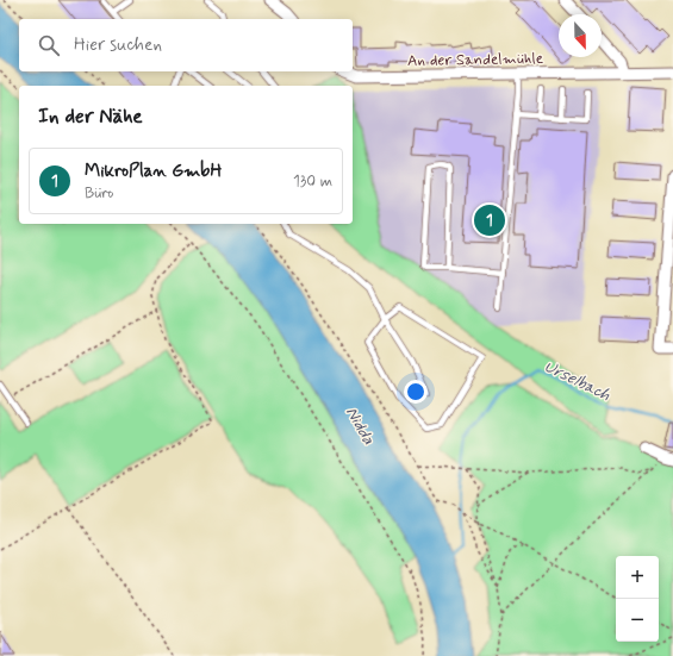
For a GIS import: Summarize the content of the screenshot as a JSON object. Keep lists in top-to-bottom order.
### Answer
{
  "streets": {
    "street": ["An der Sandelmühle"]
  },
  "water": ["Urselbach", "Nidda"],
  "north": "bottom",
  "page": {
    "search": "Hier suchen",
    "heading": "In der Nähe",
    "list": [
      {
        "mark": "1",
        "name": "MikroPlan GmbH",
        "note": "Büro",
        "value": "130 m"
      }
    ],
    "pins": "1",
    "map_buttons": ["+", "−"]
  }
}
